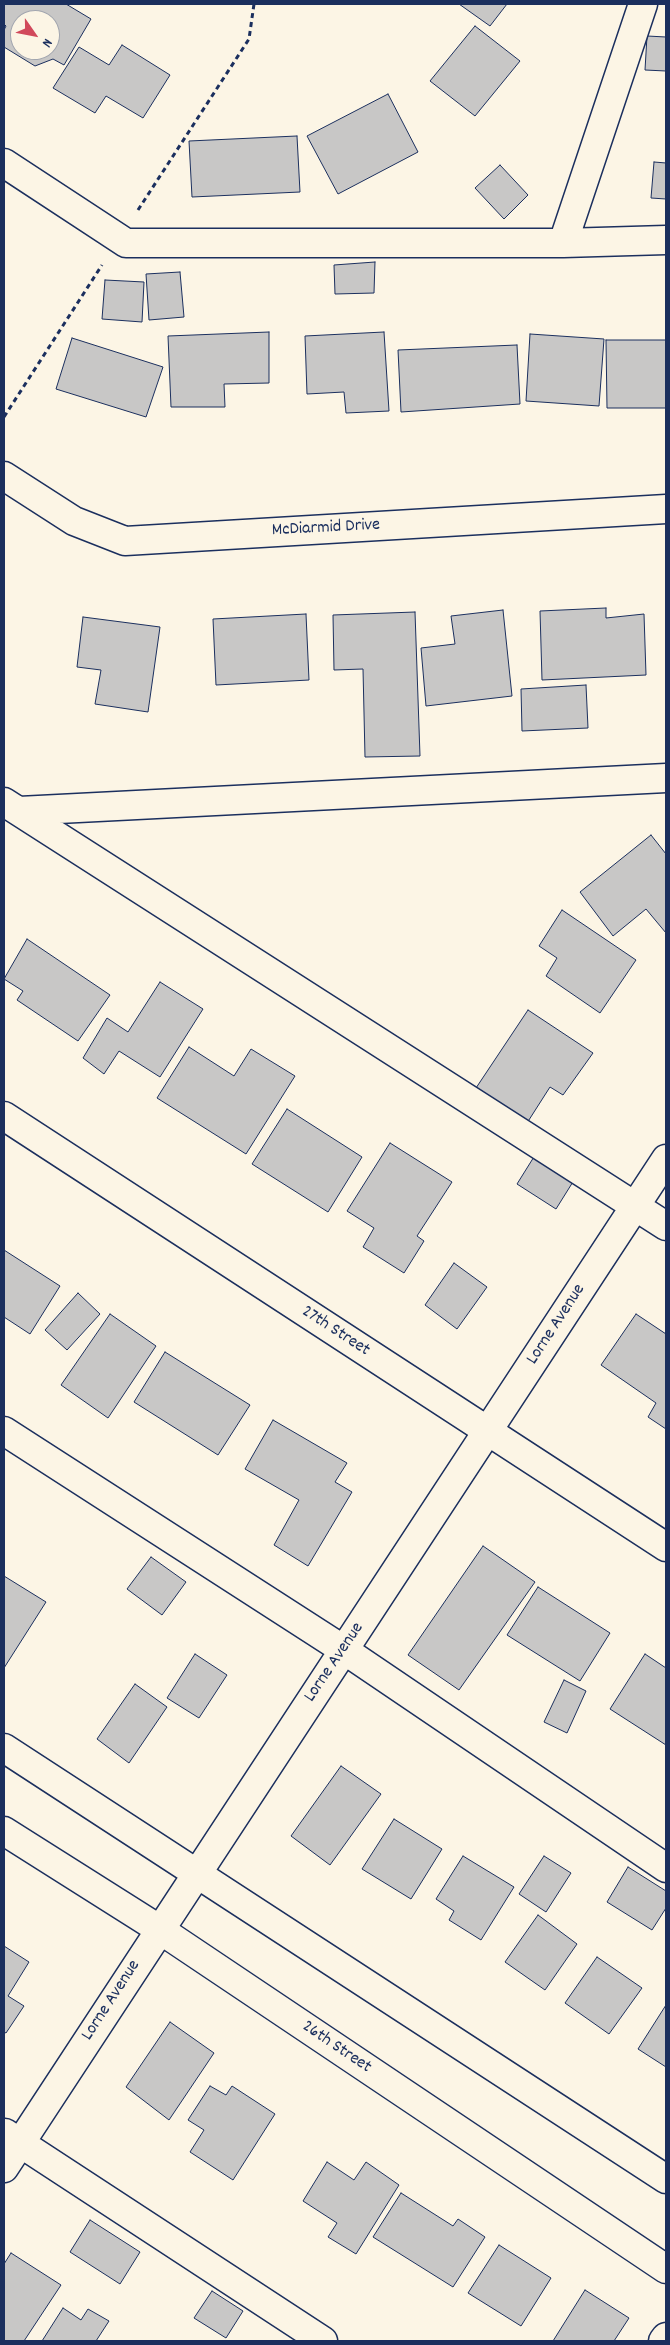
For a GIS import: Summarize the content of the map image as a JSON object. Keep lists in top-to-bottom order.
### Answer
{
  "streets": {
    "street": [
      "McDiarmid Drive",
      "Lorne Avenue",
      "27th Street",
      "26th Street"
    ]
  },
  "crossings": [
    ["Lorne Avenue", "27th Street"],
    ["Lorne Avenue", "26th Street"]
  ],
  "north": "bottom right"
}
